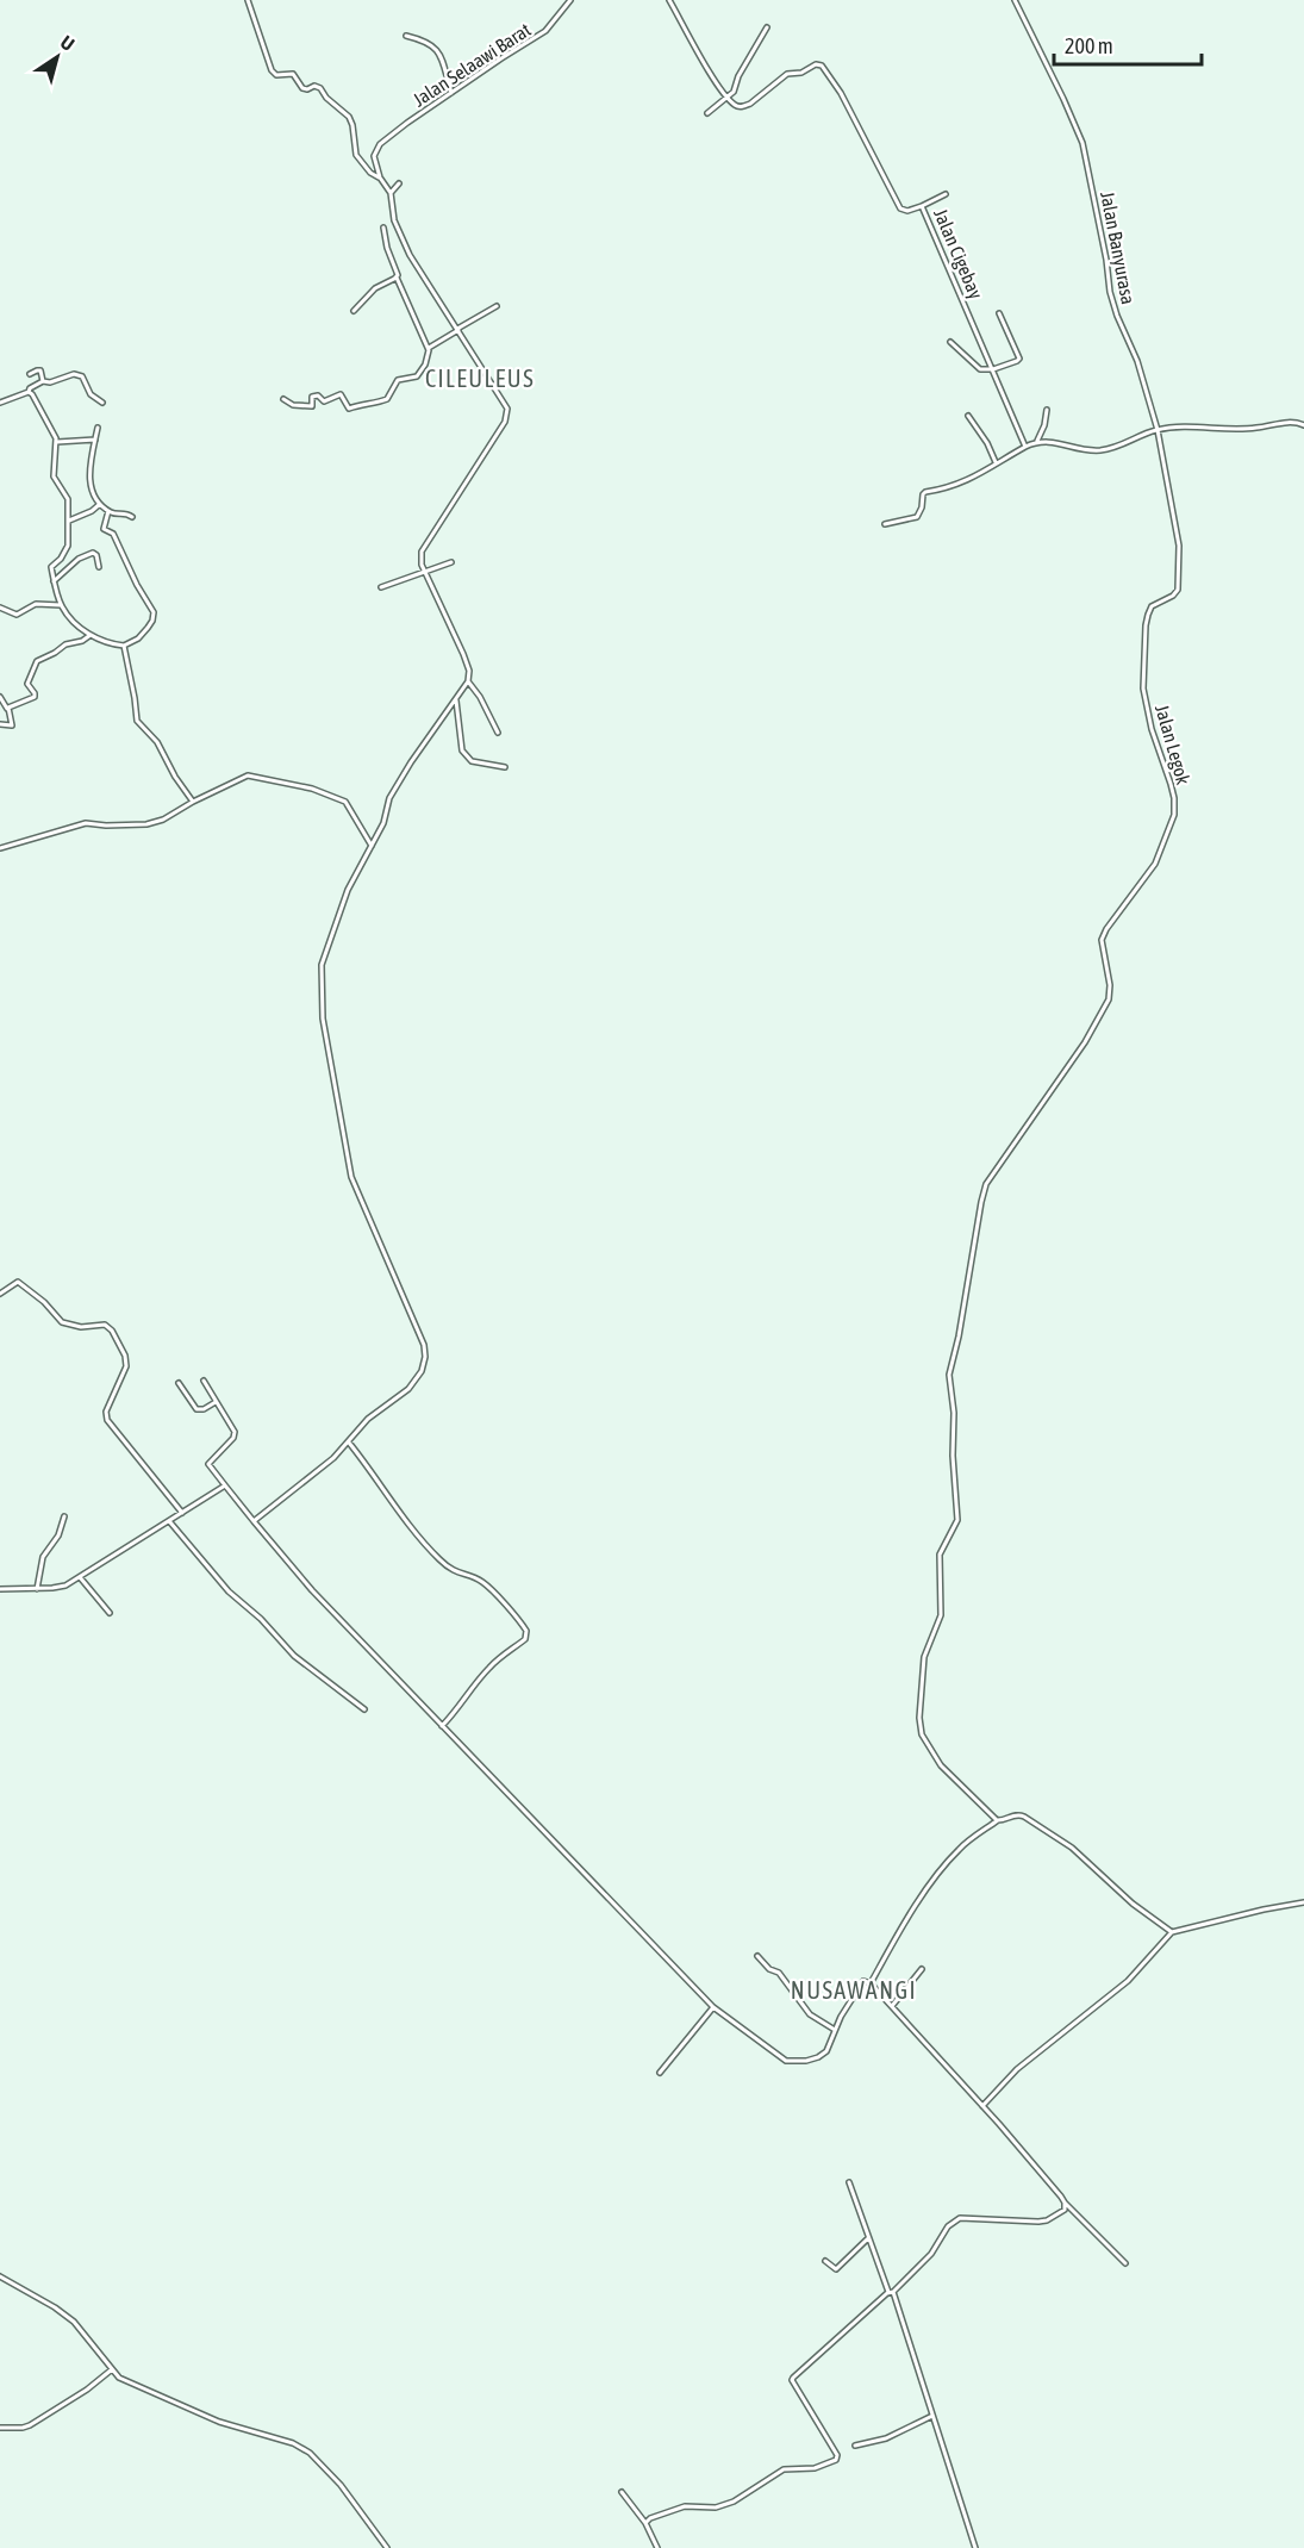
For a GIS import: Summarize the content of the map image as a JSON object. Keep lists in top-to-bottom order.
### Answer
{
  "streets": {
    "street": [
      "Jalan Selaawi Barat",
      "Jalan Banyurasa",
      "Jalan Cigebay",
      "Jalan Legok"
    ]
  },
  "crossings": [
    ["Jalan Banyurasa", "Jalan Legok"]
  ],
  "districts": ["CILEULEUS", "NUSAWANGI"],
  "scale_bar": "200 m",
  "north": "top right"
}
